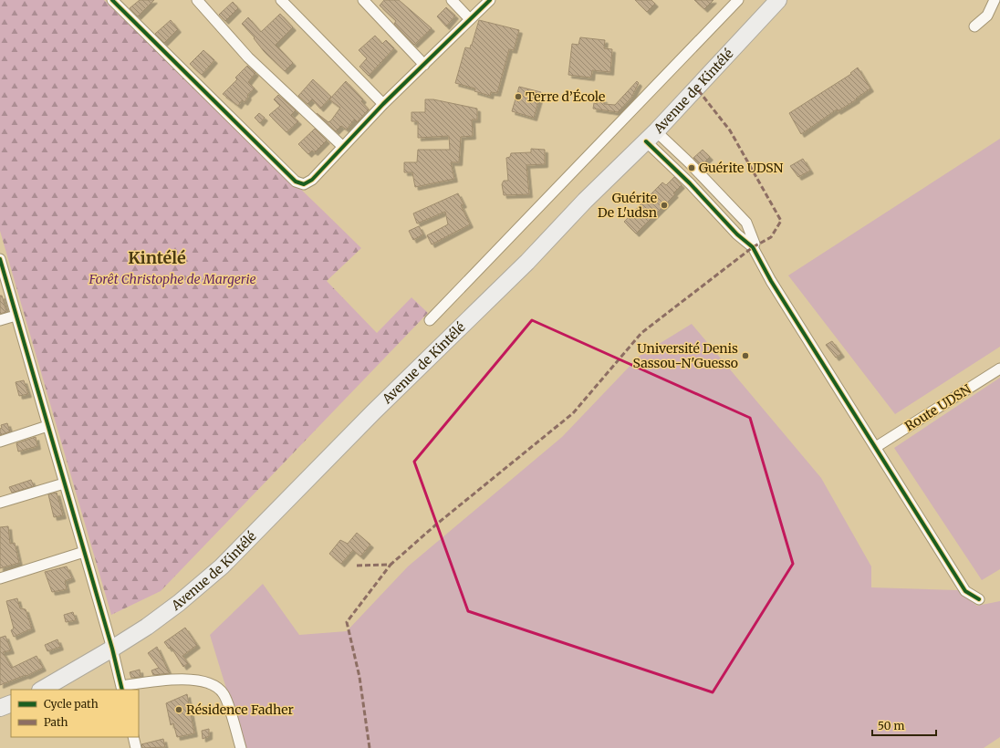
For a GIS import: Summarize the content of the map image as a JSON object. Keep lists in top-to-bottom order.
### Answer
{
  "streets": {
    "main road": ["Avenue de Kintélé"],
    "street": ["Route UDSN"]
  },
  "districts": ["Kintélé"],
  "parks": ["Forêt Christophe de Margerie"],
  "places": [
    "Terre d’École",
    "Guérite UDSN",
    "Guérite De L'udsn",
    "Université Denis Sassou-N'Guesso",
    "Résidence Fadher"
  ],
  "legend": ["Cycle path", "Path"],
  "scale_bar": "50 m"
}
